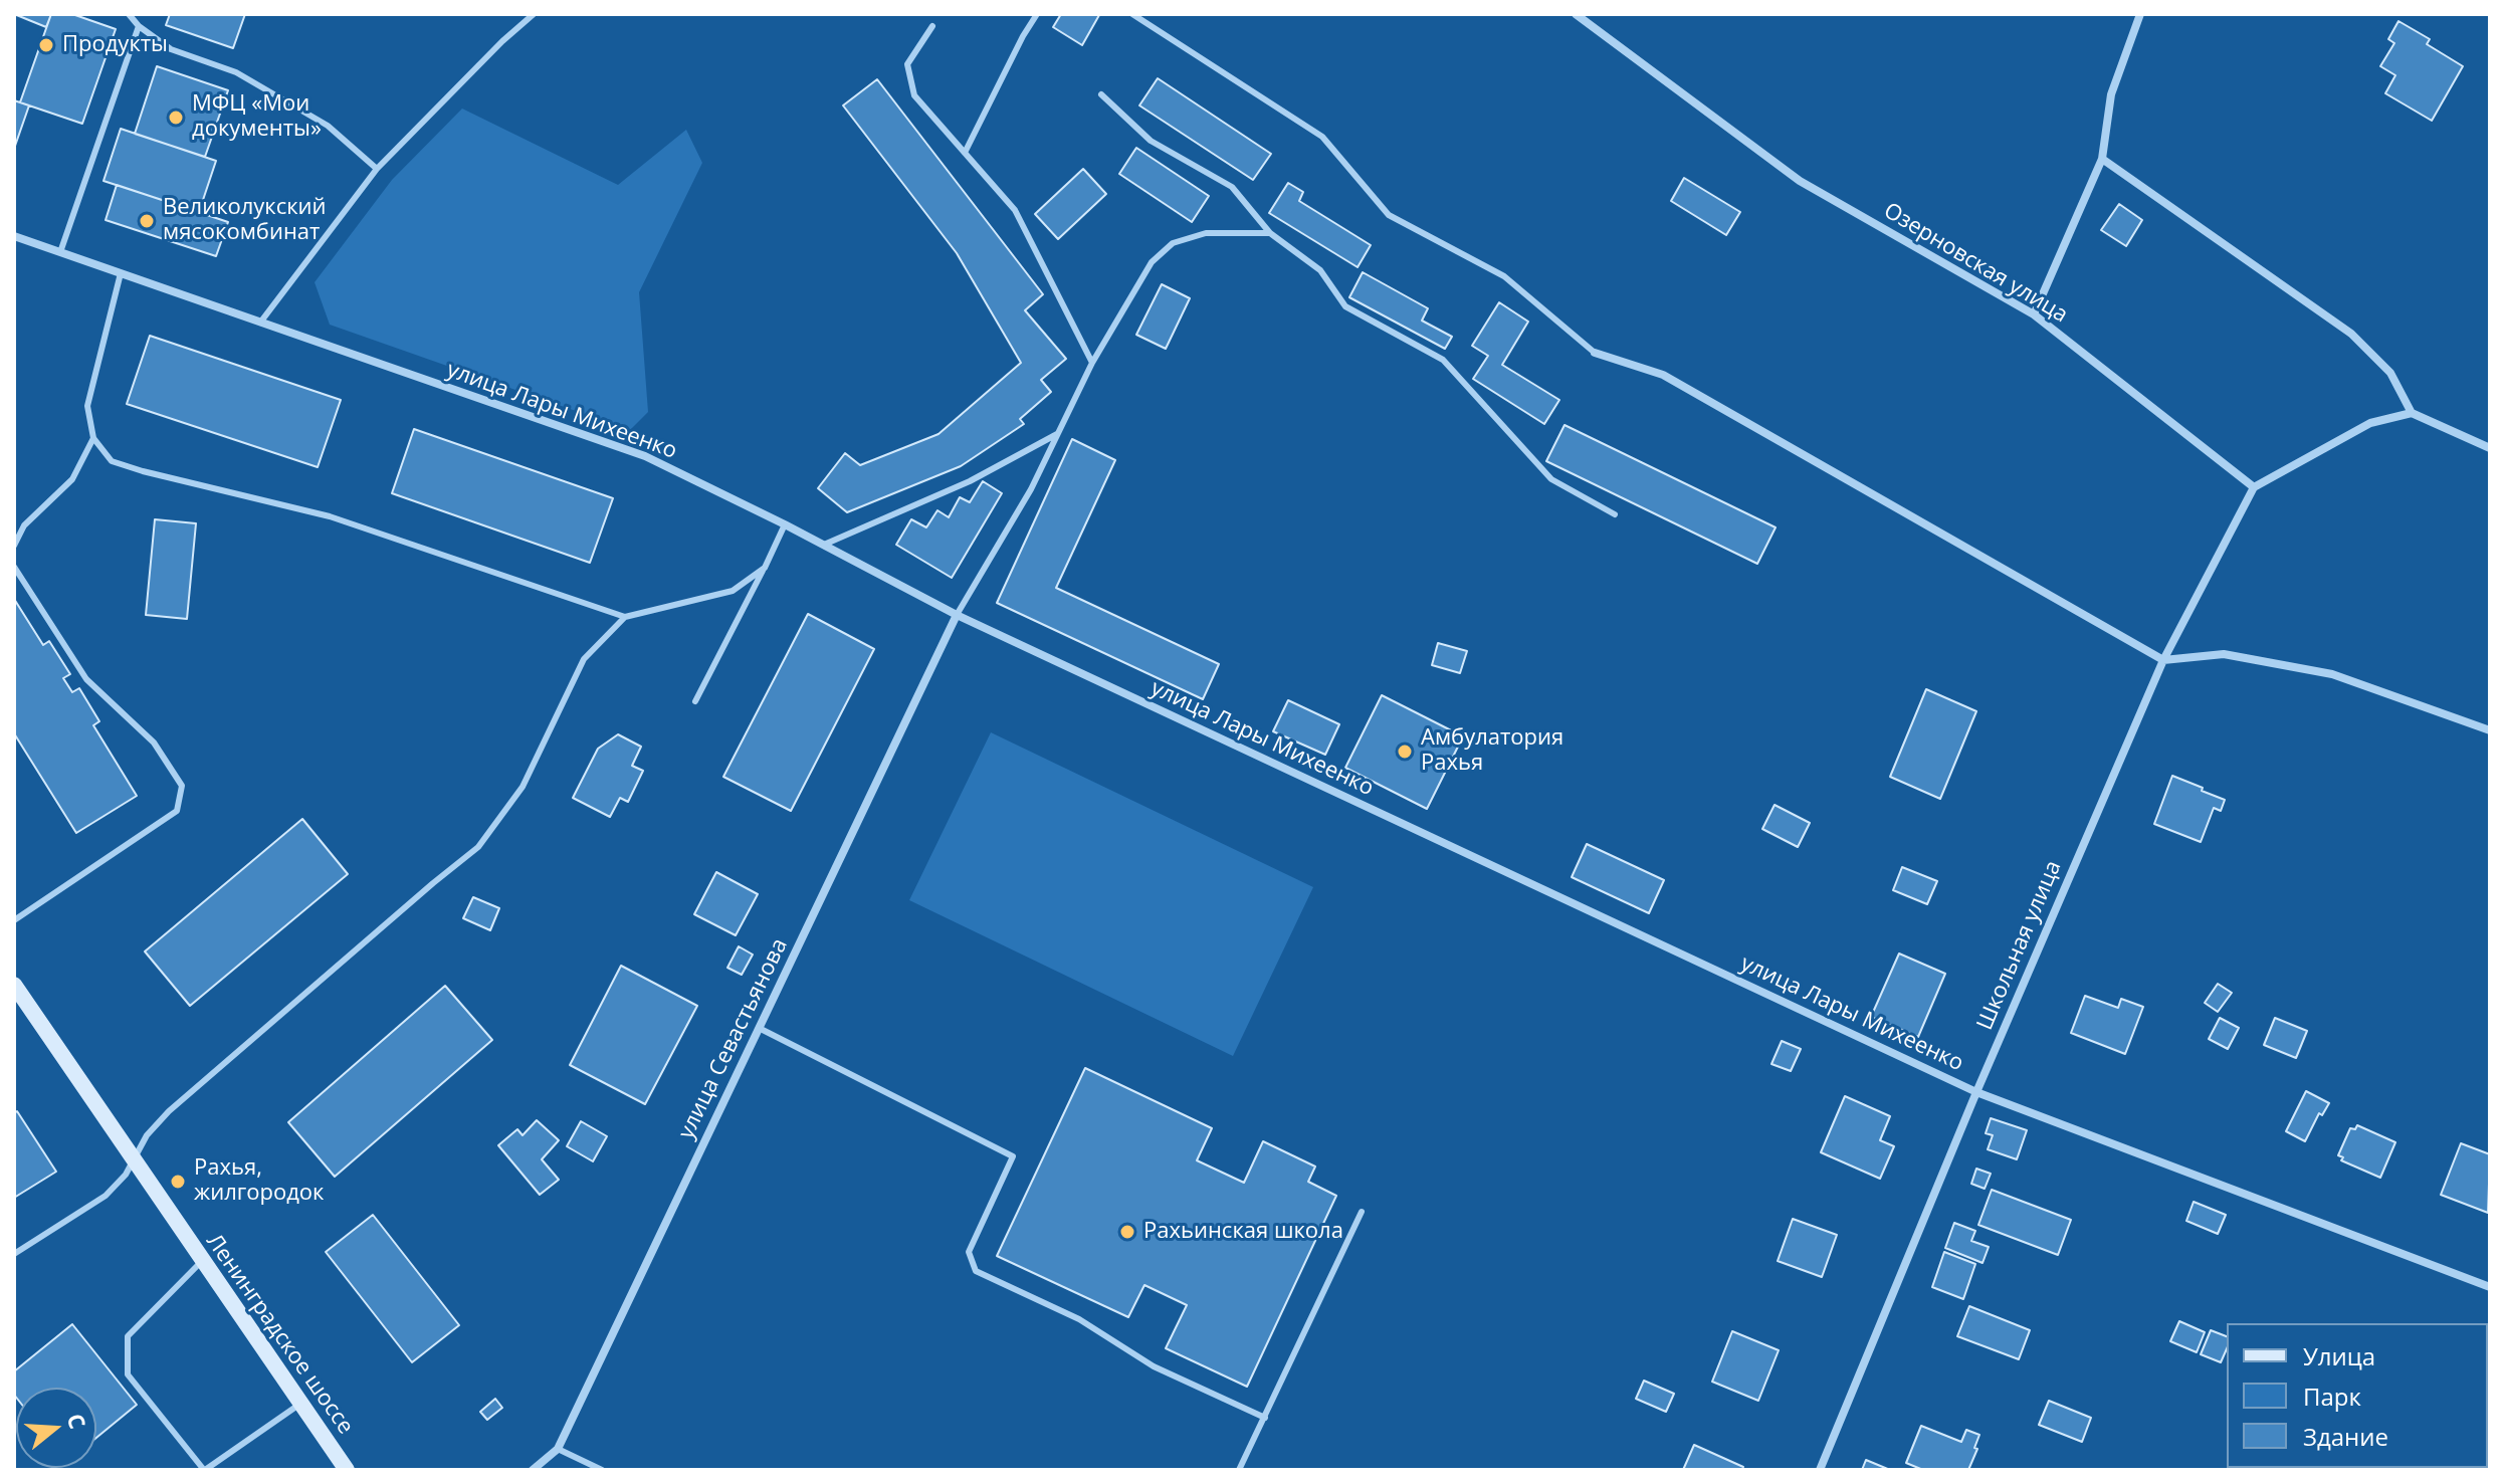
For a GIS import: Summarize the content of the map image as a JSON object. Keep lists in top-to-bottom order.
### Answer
{
  "streets": {
    "street": [
      "Озерновская улица",
      "улица Лары Михеенко",
      "Школьная улица",
      "улица Севастьянова",
      "Ленинградское шоссе"
    ]
  },
  "crossings": [
    ["Озерновская улица", "Школьная улица"],
    ["улица Лары Михеенко", "Школьная улица"],
    ["улица Лары Михеенко", "улица Севастьянова"]
  ],
  "places": [
    "Продукты",
    "МФЦ «Мои документы»",
    "Великолукский мясокомбинат",
    "Амбулатория Рахья",
    "Рахья, жилгородок",
    "Рахьинская школа"
  ],
  "legend": ["Улица", "Парк", "Здание"],
  "north": "right"
}
